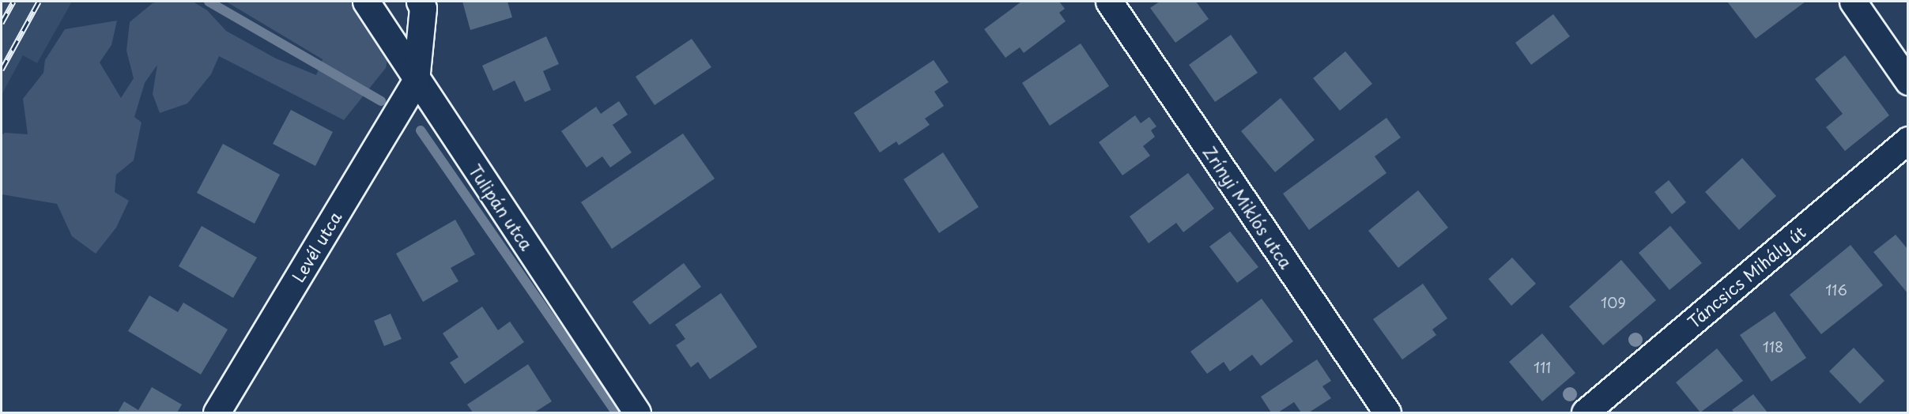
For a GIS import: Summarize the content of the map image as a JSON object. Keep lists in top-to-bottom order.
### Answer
{
  "streets": {
    "street": [
      "Tulipán utca",
      "Zrínyi Miklós utca",
      "Levél utca",
      "Táncsics Mihály út"
    ]
  },
  "crossings": [
    ["Tulipán utca", "Levél utca"]
  ],
  "house_numbers": [
    "116",
    "109",
    "118",
    "111"
  ]
}
